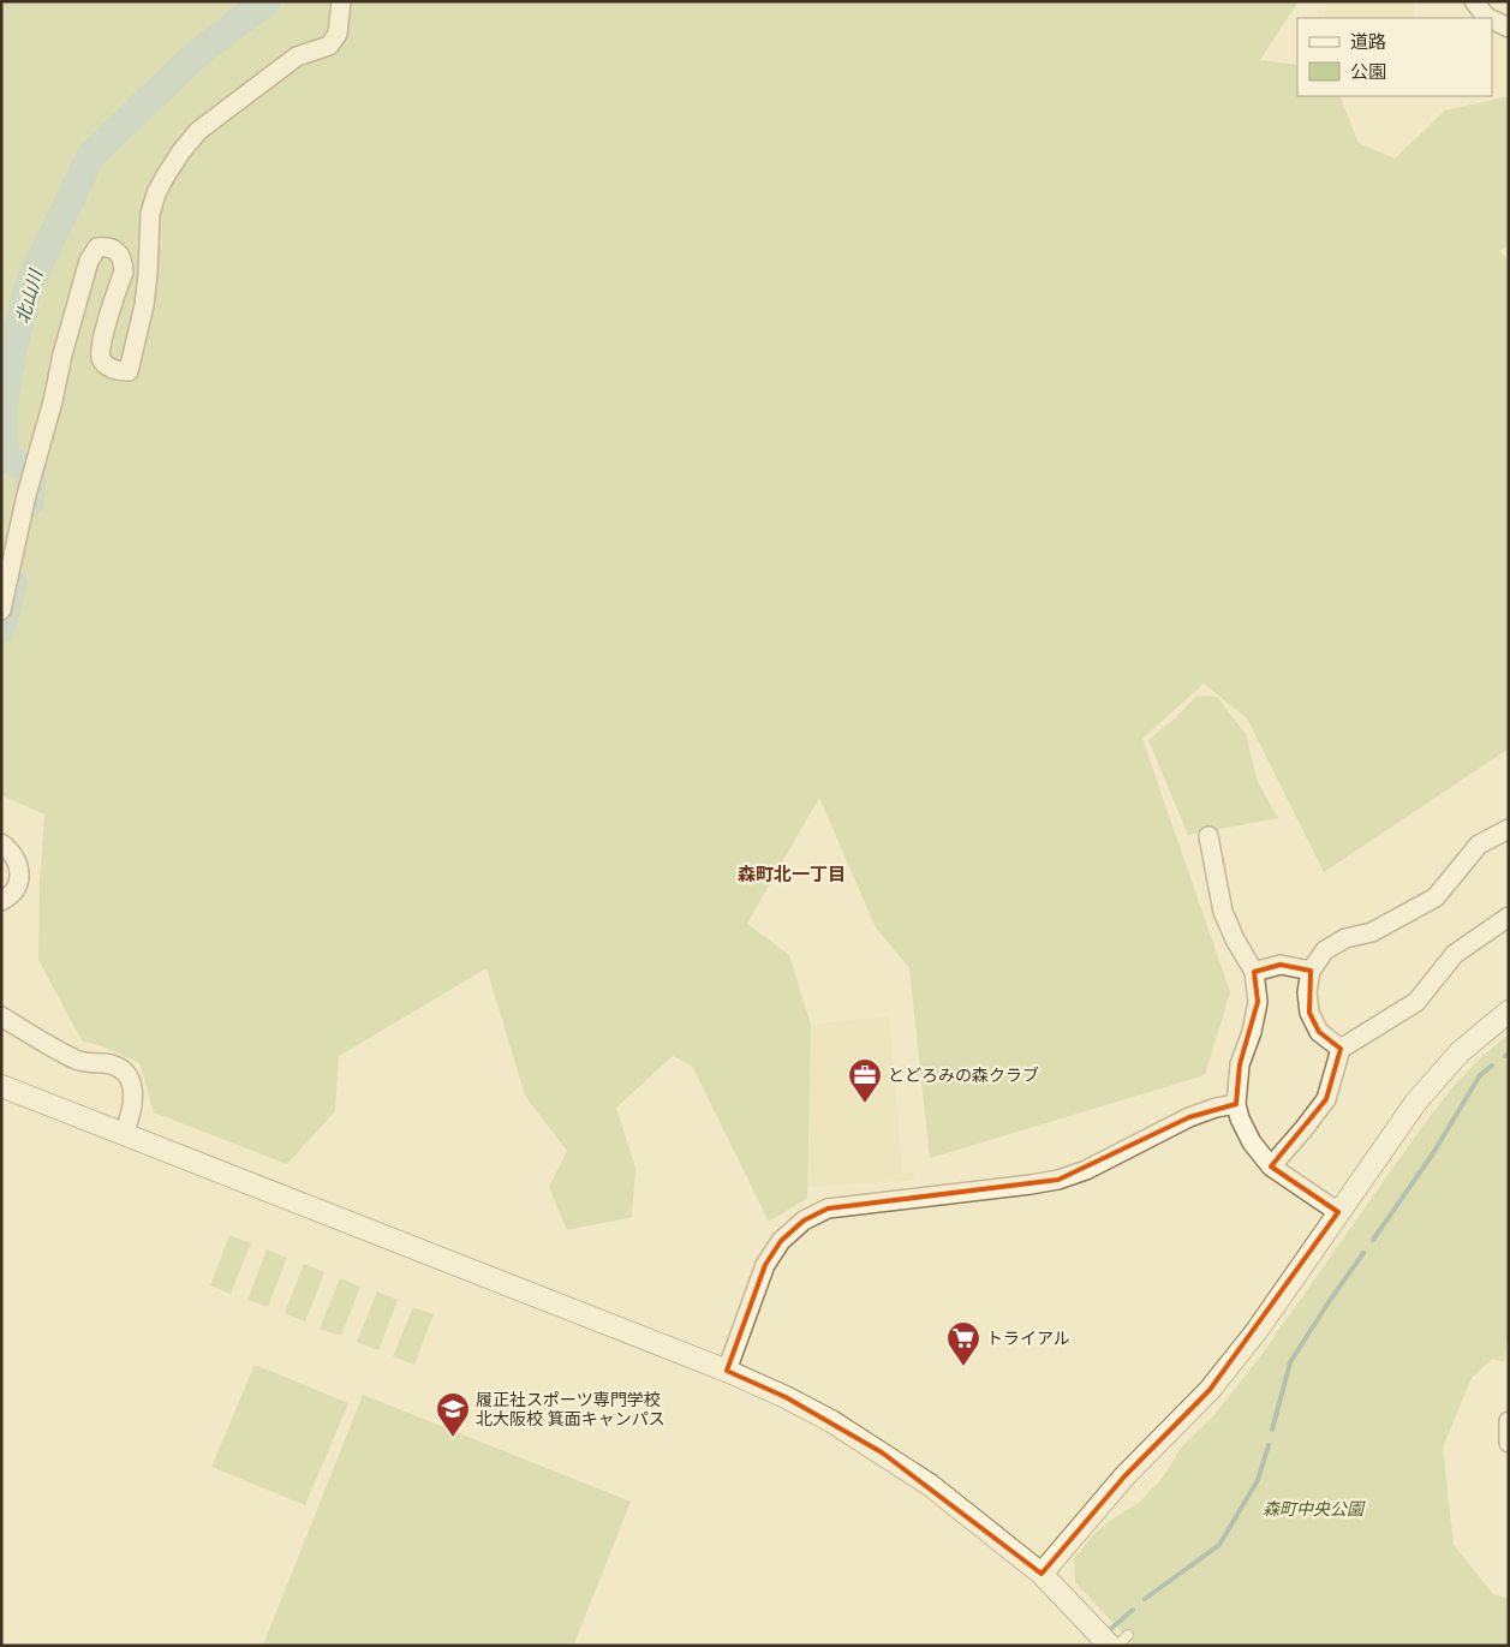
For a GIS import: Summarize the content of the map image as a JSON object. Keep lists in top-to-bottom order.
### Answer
{
  "districts": ["森町北一丁目"],
  "water": ["北山川"],
  "parks": ["森町中央公園"],
  "places": {
    "office": ["とどろみの森クラブ"],
    "supermarket": ["トライアル"],
    "school or university": ["履正社スポーツ専門学校 北大阪校 箕面キャンパス"]
  },
  "legend": ["道路", "公園"]
}
